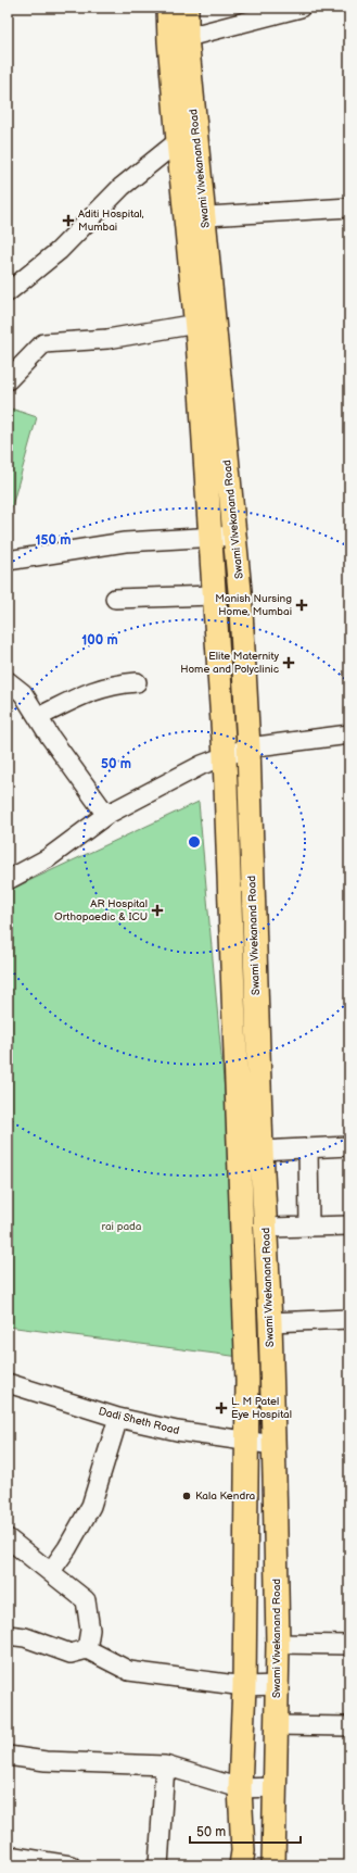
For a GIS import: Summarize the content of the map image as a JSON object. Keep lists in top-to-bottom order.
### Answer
{
  "streets": {
    "main road": ["Swami Vivekanand Road"],
    "street": ["Dadi Sheth Road"]
  },
  "crossings": [
    ["Swami Vivekanand Road", "Dadi Sheth Road"]
  ],
  "parks": ["rai pada"],
  "places": {
    "health": [
      "Aditi Hospital, Mumbai",
      "Manish Nursing Home, Mumbai",
      "Elite Maternity Home and Polyclinic",
      "AR Hospital Orthopaedic & ICU",
      "L. M Patel Eye Hospital"
    ],
    "other": ["Kala Kendra"]
  },
  "scale_bar": "50 m",
  "rings": ["150 m", "100 m", "50 m"]
}
